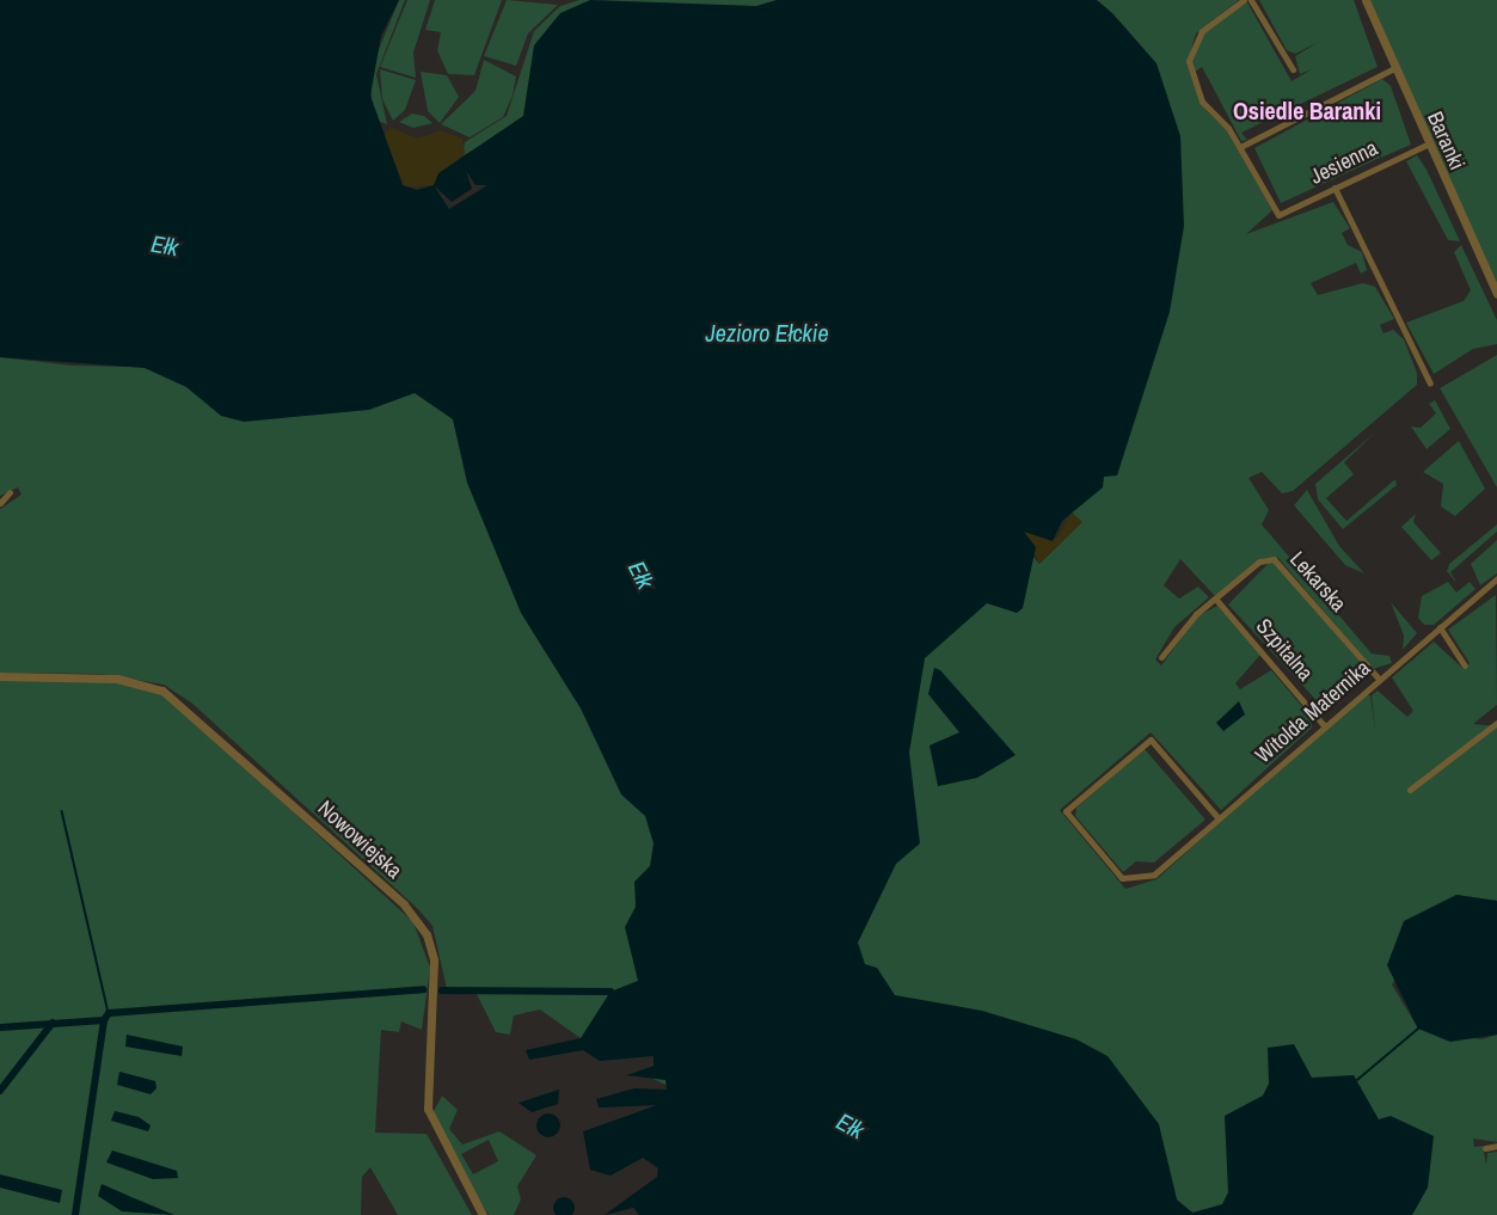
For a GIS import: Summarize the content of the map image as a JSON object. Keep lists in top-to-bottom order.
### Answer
{
  "streets": {
    "street": [
      "Baranki",
      "Jesienna",
      "Lekarska",
      "Szpitalna",
      "Witolda Maternika",
      "Nowowiejska"
    ]
  },
  "crossings": [
    ["Baranki", "Jesienna"],
    ["Lekarska", "Szpitalna"],
    ["Lekarska", "Witolda Maternika"],
    ["Szpitalna", "Witolda Maternika"]
  ],
  "districts": ["Osiedle Baranki"],
  "water": ["Ełk", "Jezioro Ełckie"]
}
